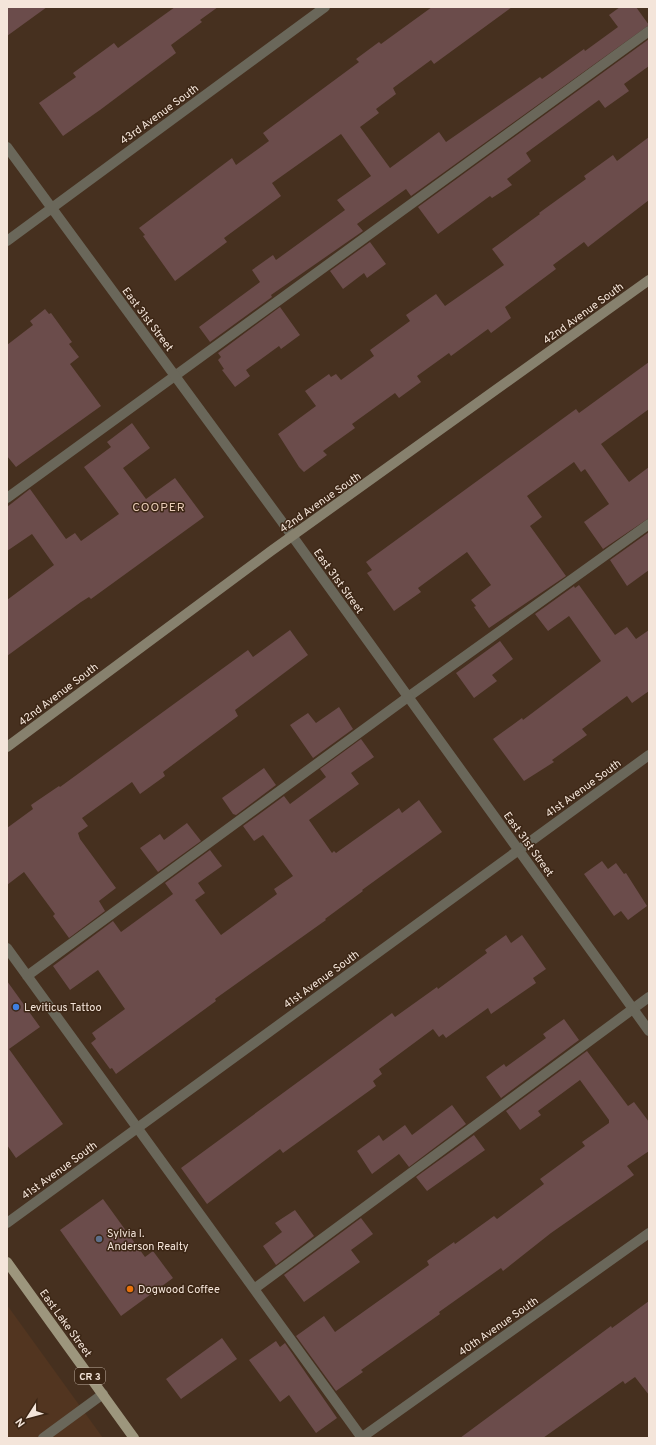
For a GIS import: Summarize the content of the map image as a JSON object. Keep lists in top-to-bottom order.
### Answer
{
  "streets": {
    "main road": ["East Lake Street", "CR 3"],
    "street": [
      "43rd Avenue South",
      "42nd Avenue South",
      "East 31st Street",
      "41st Avenue South",
      "40th Avenue South"
    ]
  },
  "crossings": [
    ["43rd Avenue South", "East 31st Street"],
    ["42nd Avenue South", "East 31st Street"],
    ["East 31st Street", "41st Avenue South"]
  ],
  "districts": ["COOPER"],
  "places": ["Leviticus Tattoo", "Sylvia I. Anderson Realty", "Dogwood Coffee"],
  "north": "bottom left"
}
